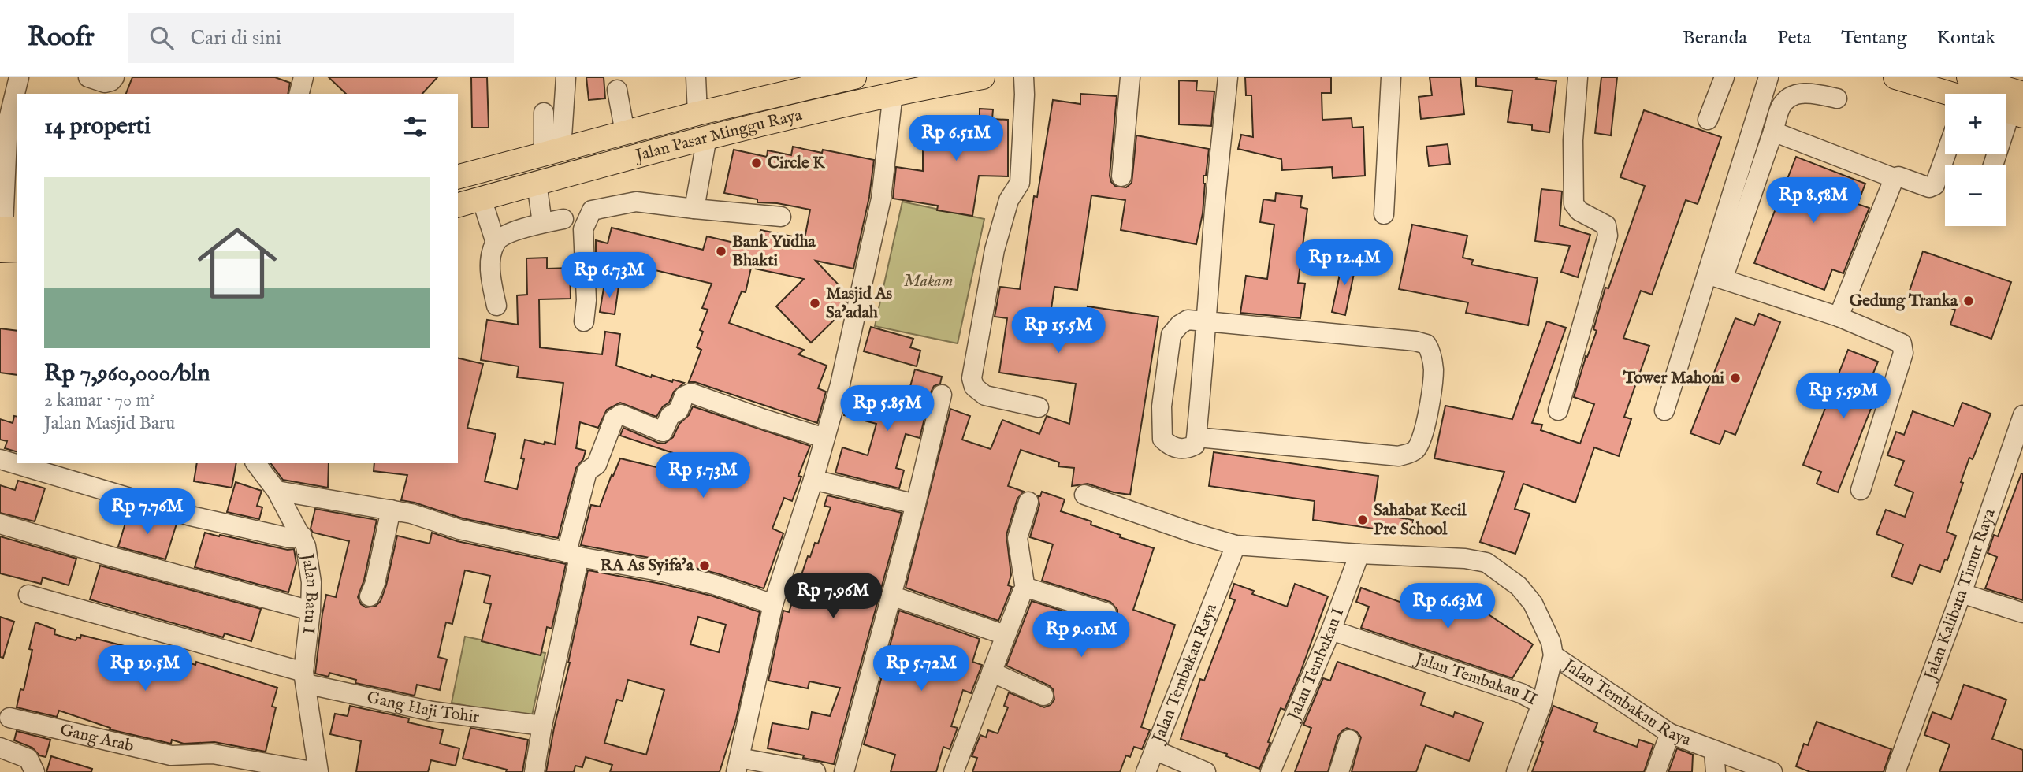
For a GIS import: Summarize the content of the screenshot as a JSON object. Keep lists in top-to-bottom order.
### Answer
{
  "streets": {
    "main road": ["Jalan Pasar Minggu Raya"],
    "street": [
      "Jalan Batu I",
      "Jalan Kalibata Timur Raya",
      "Jalan Tembakau I",
      "Jalan Tembakau Raya",
      "Jalan Tembakau II",
      "Gang Haji Tohir",
      "Gang Arab"
    ]
  },
  "crossings": [
    ["Jalan Batu I", "Gang Haji Tohir"],
    ["Jalan Batu I", "Gang Arab"],
    ["Jalan Tembakau I", "Jalan Tembakau Raya"],
    ["Jalan Tembakau I", "Jalan Tembakau II"],
    ["Jalan Tembakau Raya", "Jalan Tembakau II"]
  ],
  "parks": ["Makam"],
  "places": [
    "Circle K",
    "Bank Yudha Bhakti",
    "Gedung Tranka",
    "Masjid As Sa'adah",
    "Tower Mahoni",
    "Sahabat Kecil Pre School",
    "RA As Syifa'a"
  ],
  "page": {
    "header": "Roofr",
    "search": "Cari di sini",
    "nav": [
      "Beranda",
      "Peta",
      "Tentang",
      "Kontak"
    ],
    "map_buttons": ["+", "−"],
    "heading": "14 properti",
    "price": [
      "Rp 6.51M",
      "Rp 8.58M",
      "Rp 12.4M",
      "Rp 6.73M",
      "Rp 15.5M",
      "Rp 5.59M",
      "Rp 5.85M",
      "Rp 5.73M",
      "Rp 7.76M",
      "Rp 7.96M",
      "Rp 6.63M",
      "Rp 9.01M",
      "Rp 19.5M",
      "Rp 5.72M"
    ],
    "list": [
      {
        "name": "Rp 7,960,000/bln",
        "note": "2 kamar · 70 m² · Jalan Masjid Baru"
      }
    ]
  }
}
